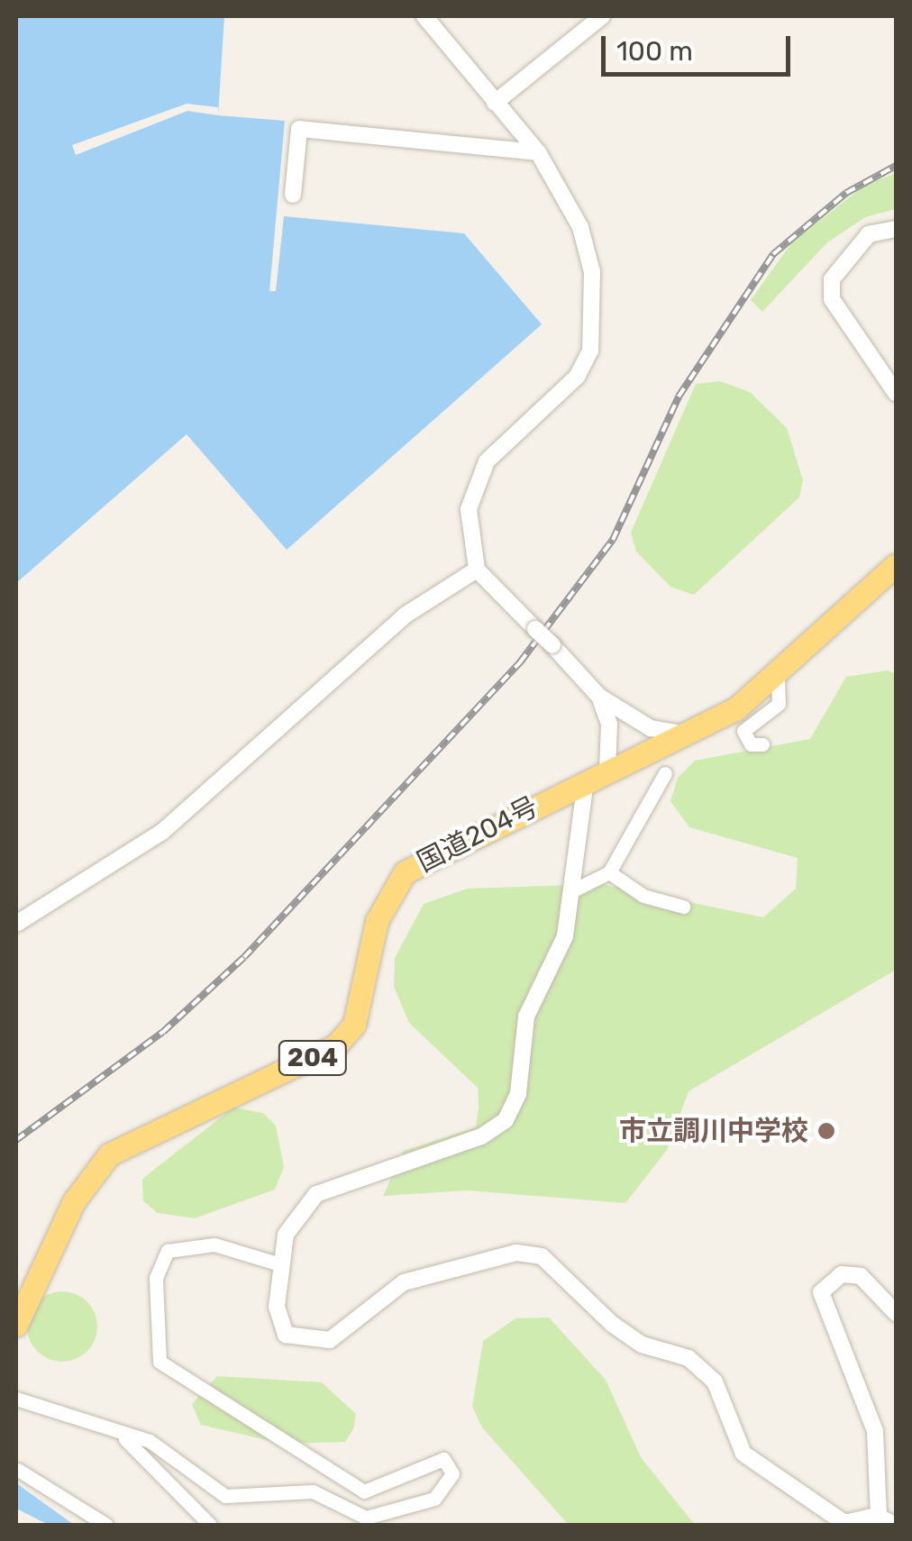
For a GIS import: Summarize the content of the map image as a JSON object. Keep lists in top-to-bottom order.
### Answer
{
  "streets": {
    "highway": ["国道204号", "204"]
  },
  "places": ["市立調川中学校"],
  "scale_bar": "100 m"
}
